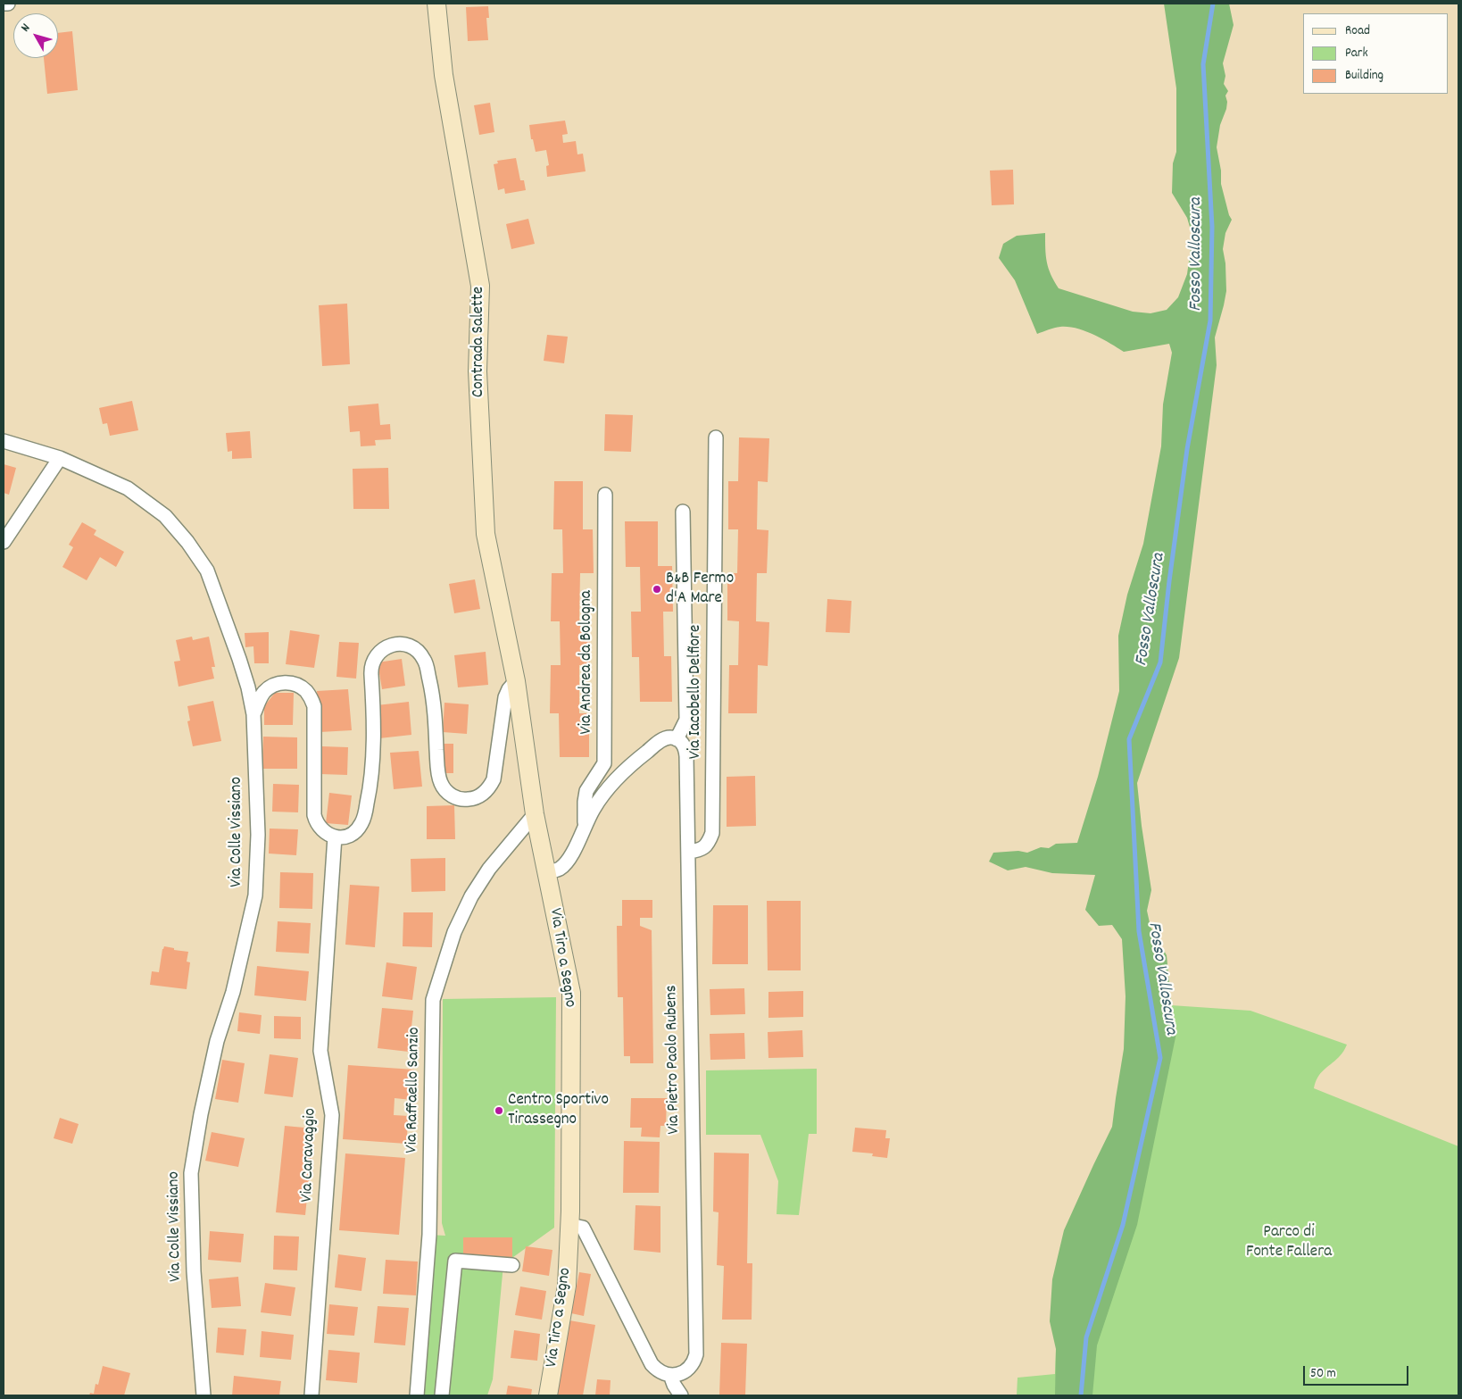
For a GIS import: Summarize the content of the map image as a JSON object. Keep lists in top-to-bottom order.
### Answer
{
  "streets": {
    "main road": ["Contrada Salette", "Via Tiro a Segno"],
    "street": [
      "Via Andrea da Bologna",
      "Via Iacobello Delfiore",
      "Via Colle Vissiano",
      "Via Pietro Paolo Rubens",
      "Via Raffaello Sanzio",
      "Via Caravaggio"
    ]
  },
  "crossings": [
    ["Contrada Salette", "Via Tiro a Segno"],
    ["Via Iacobello Delfiore", "Via Pietro Paolo Rubens"],
    ["Via Tiro a Segno", "Via Raffaello Sanzio"]
  ],
  "water": ["Fosso Valloscura"],
  "parks": ["Parco di Fonte Fallera"],
  "places": ["B&B Fermo d'A Mare", "Centro Sportivo Tirassegno"],
  "legend": ["Road", "Park", "Building"],
  "scale_bar": "50 m",
  "north": "top left"
}
